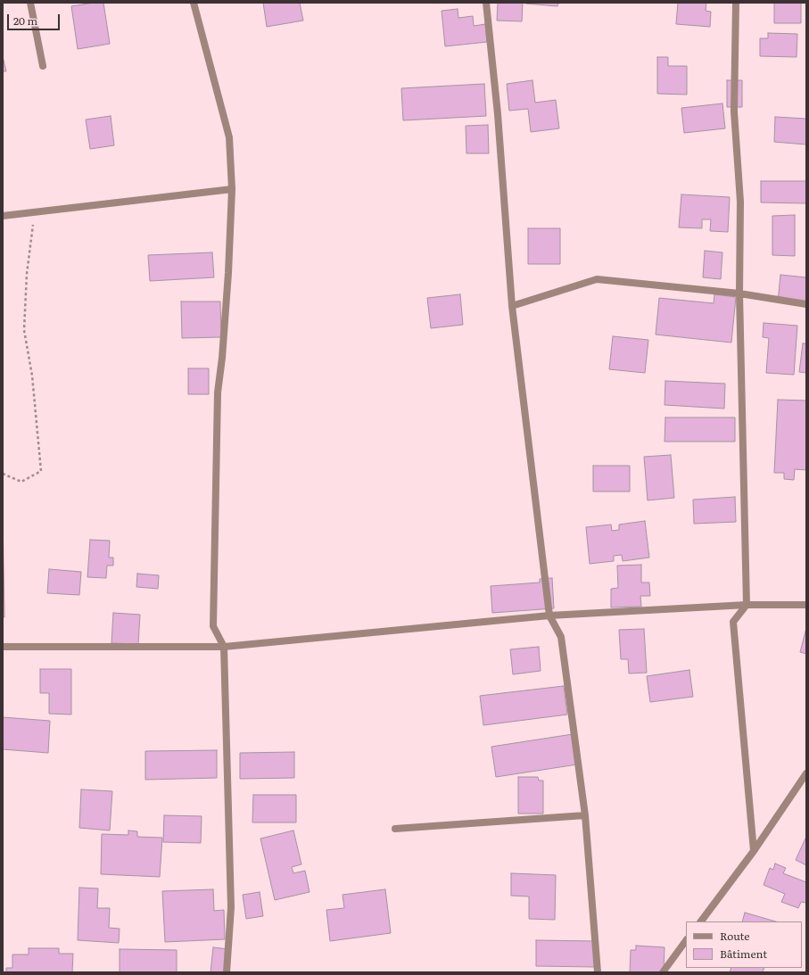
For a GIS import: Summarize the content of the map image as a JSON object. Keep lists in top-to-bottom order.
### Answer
{
  "legend": ["Route", "Bâtiment"],
  "scale_bar": "20 m"
}
